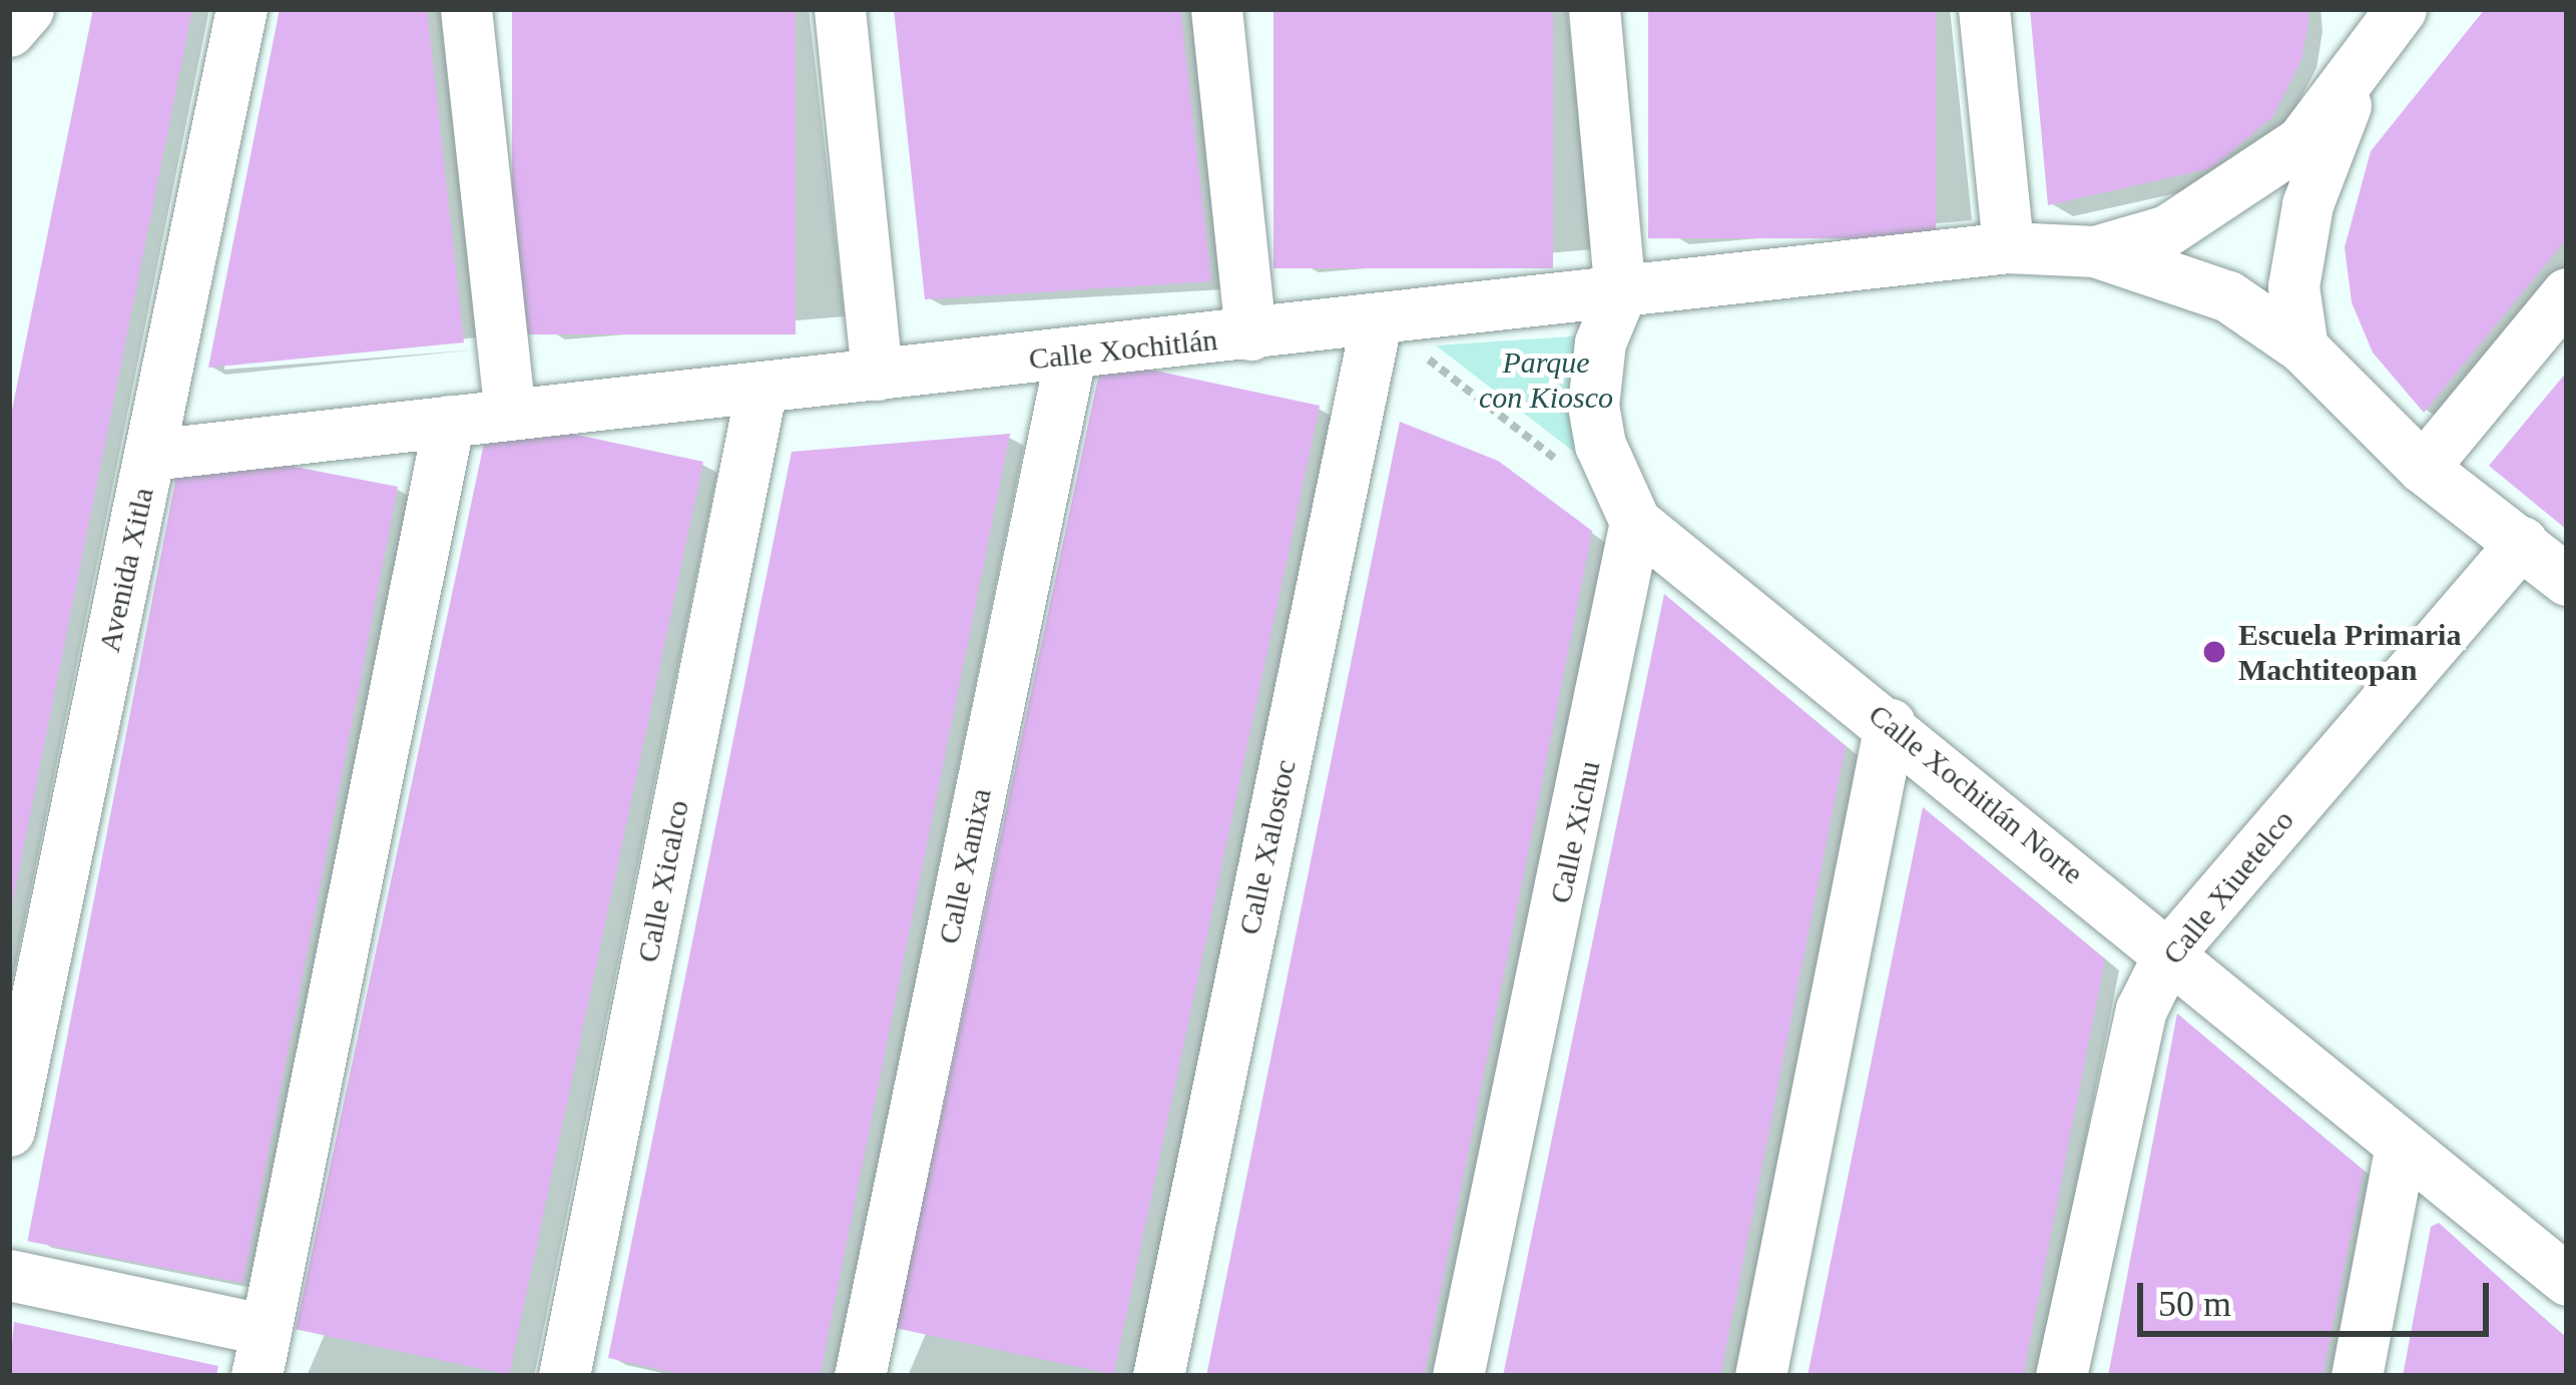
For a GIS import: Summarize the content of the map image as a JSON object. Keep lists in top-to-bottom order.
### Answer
{
  "streets": {
    "street": [
      "Calle Xochitlán",
      "Avenida Xitla",
      "Calle Xochitlán Norte",
      "Calle Xichu",
      "Calle Xalostoc",
      "Calle Xanixa",
      "Calle Xicalco",
      "Calle Xiuetelco"
    ]
  },
  "crossings": [
    ["Calle Xochitlán", "Avenida Xitla"],
    ["Calle Xochitlán", "Calle Xalostoc"],
    ["Calle Xochitlán", "Calle Xanixa"],
    ["Calle Xochitlán", "Calle Xicalco"],
    ["Calle Xochitlán Norte", "Calle Xichu"],
    ["Calle Xochitlán Norte", "Calle Xiuetelco"]
  ],
  "parks": ["Parque con Kiosco"],
  "places": ["Escuela Primaria Machtiteopan"],
  "scale_bar": "50 m"
}
